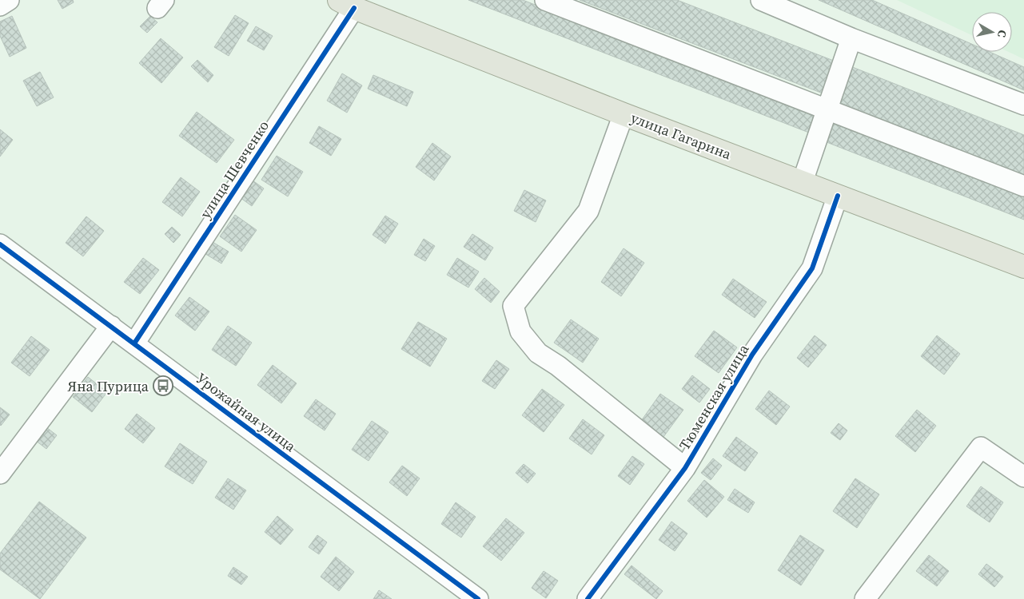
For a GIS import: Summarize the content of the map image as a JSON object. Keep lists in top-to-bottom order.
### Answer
{
  "streets": {
    "main road": ["улица Гагарина"],
    "street": ["улица Шевченко", "Тюменская улица", "Урожайная улица"]
  },
  "crossings": [
    ["улица Гагарина", "улица Шевченко"],
    ["улица Гагарина", "Тюменская улица"],
    ["улица Шевченко", "Урожайная улица"]
  ],
  "places": {
    "bus stop": ["Яна Пурица"]
  },
  "north": "right"
}
